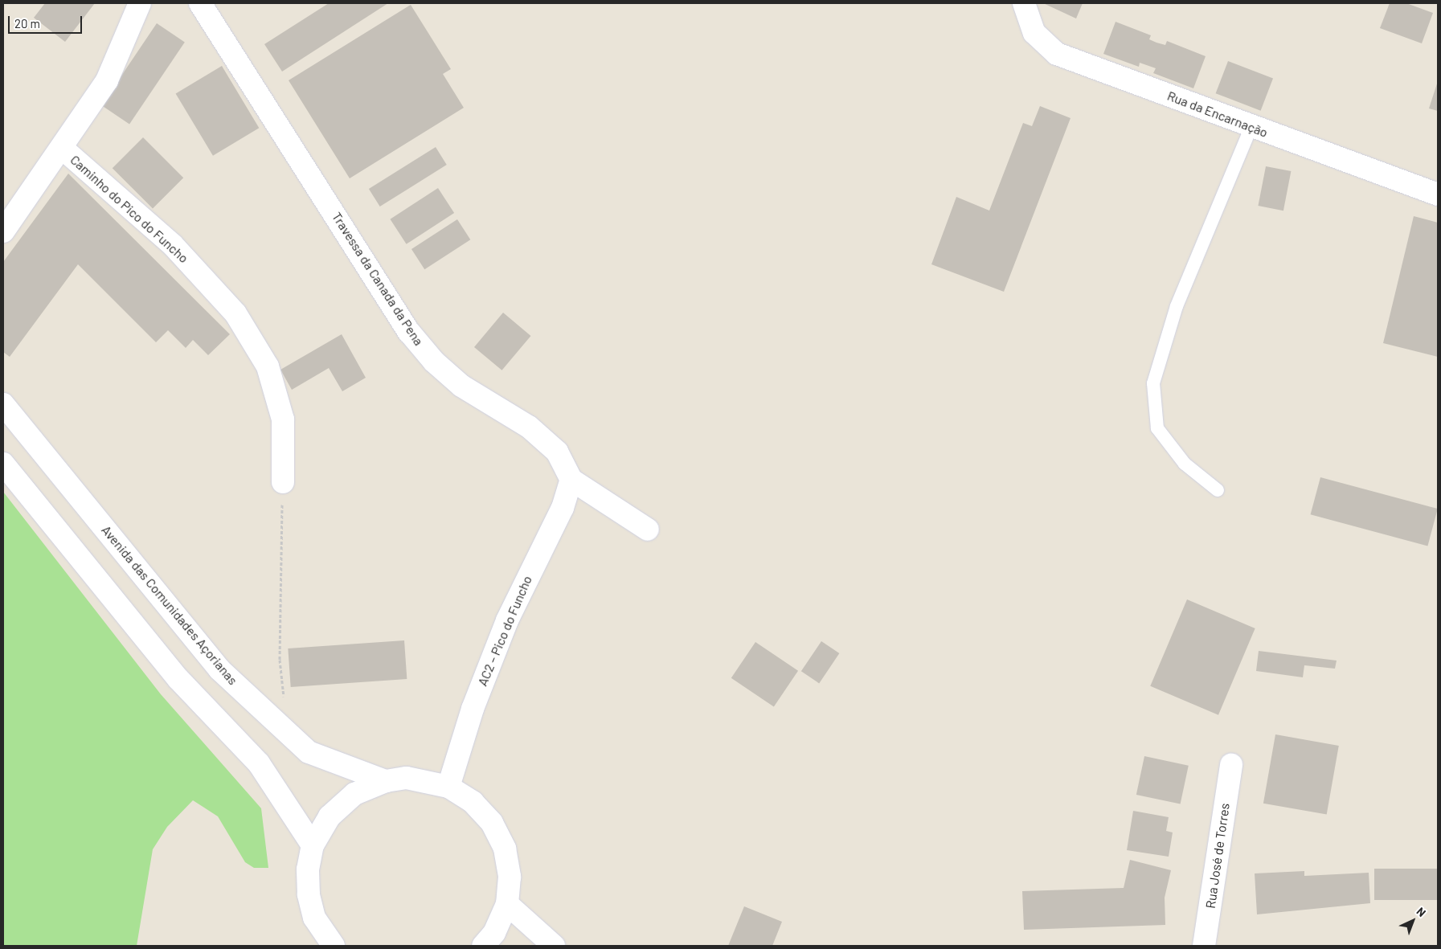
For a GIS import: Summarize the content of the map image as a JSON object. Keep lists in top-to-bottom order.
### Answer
{
  "streets": {
    "street": [
      "Rua da Encarnação",
      "Caminho do Pico do Funcho",
      "Travessa da Canada da Pena",
      "Avenida das Comunidades Açorianas",
      "AC2 – Pico do Funcho",
      "Rua José de Torres"
    ]
  },
  "crossings": [
    ["Travessa da Canada da Pena", "AC2 – Pico do Funcho"]
  ],
  "scale_bar": "20 m",
  "north": "top right"
}
